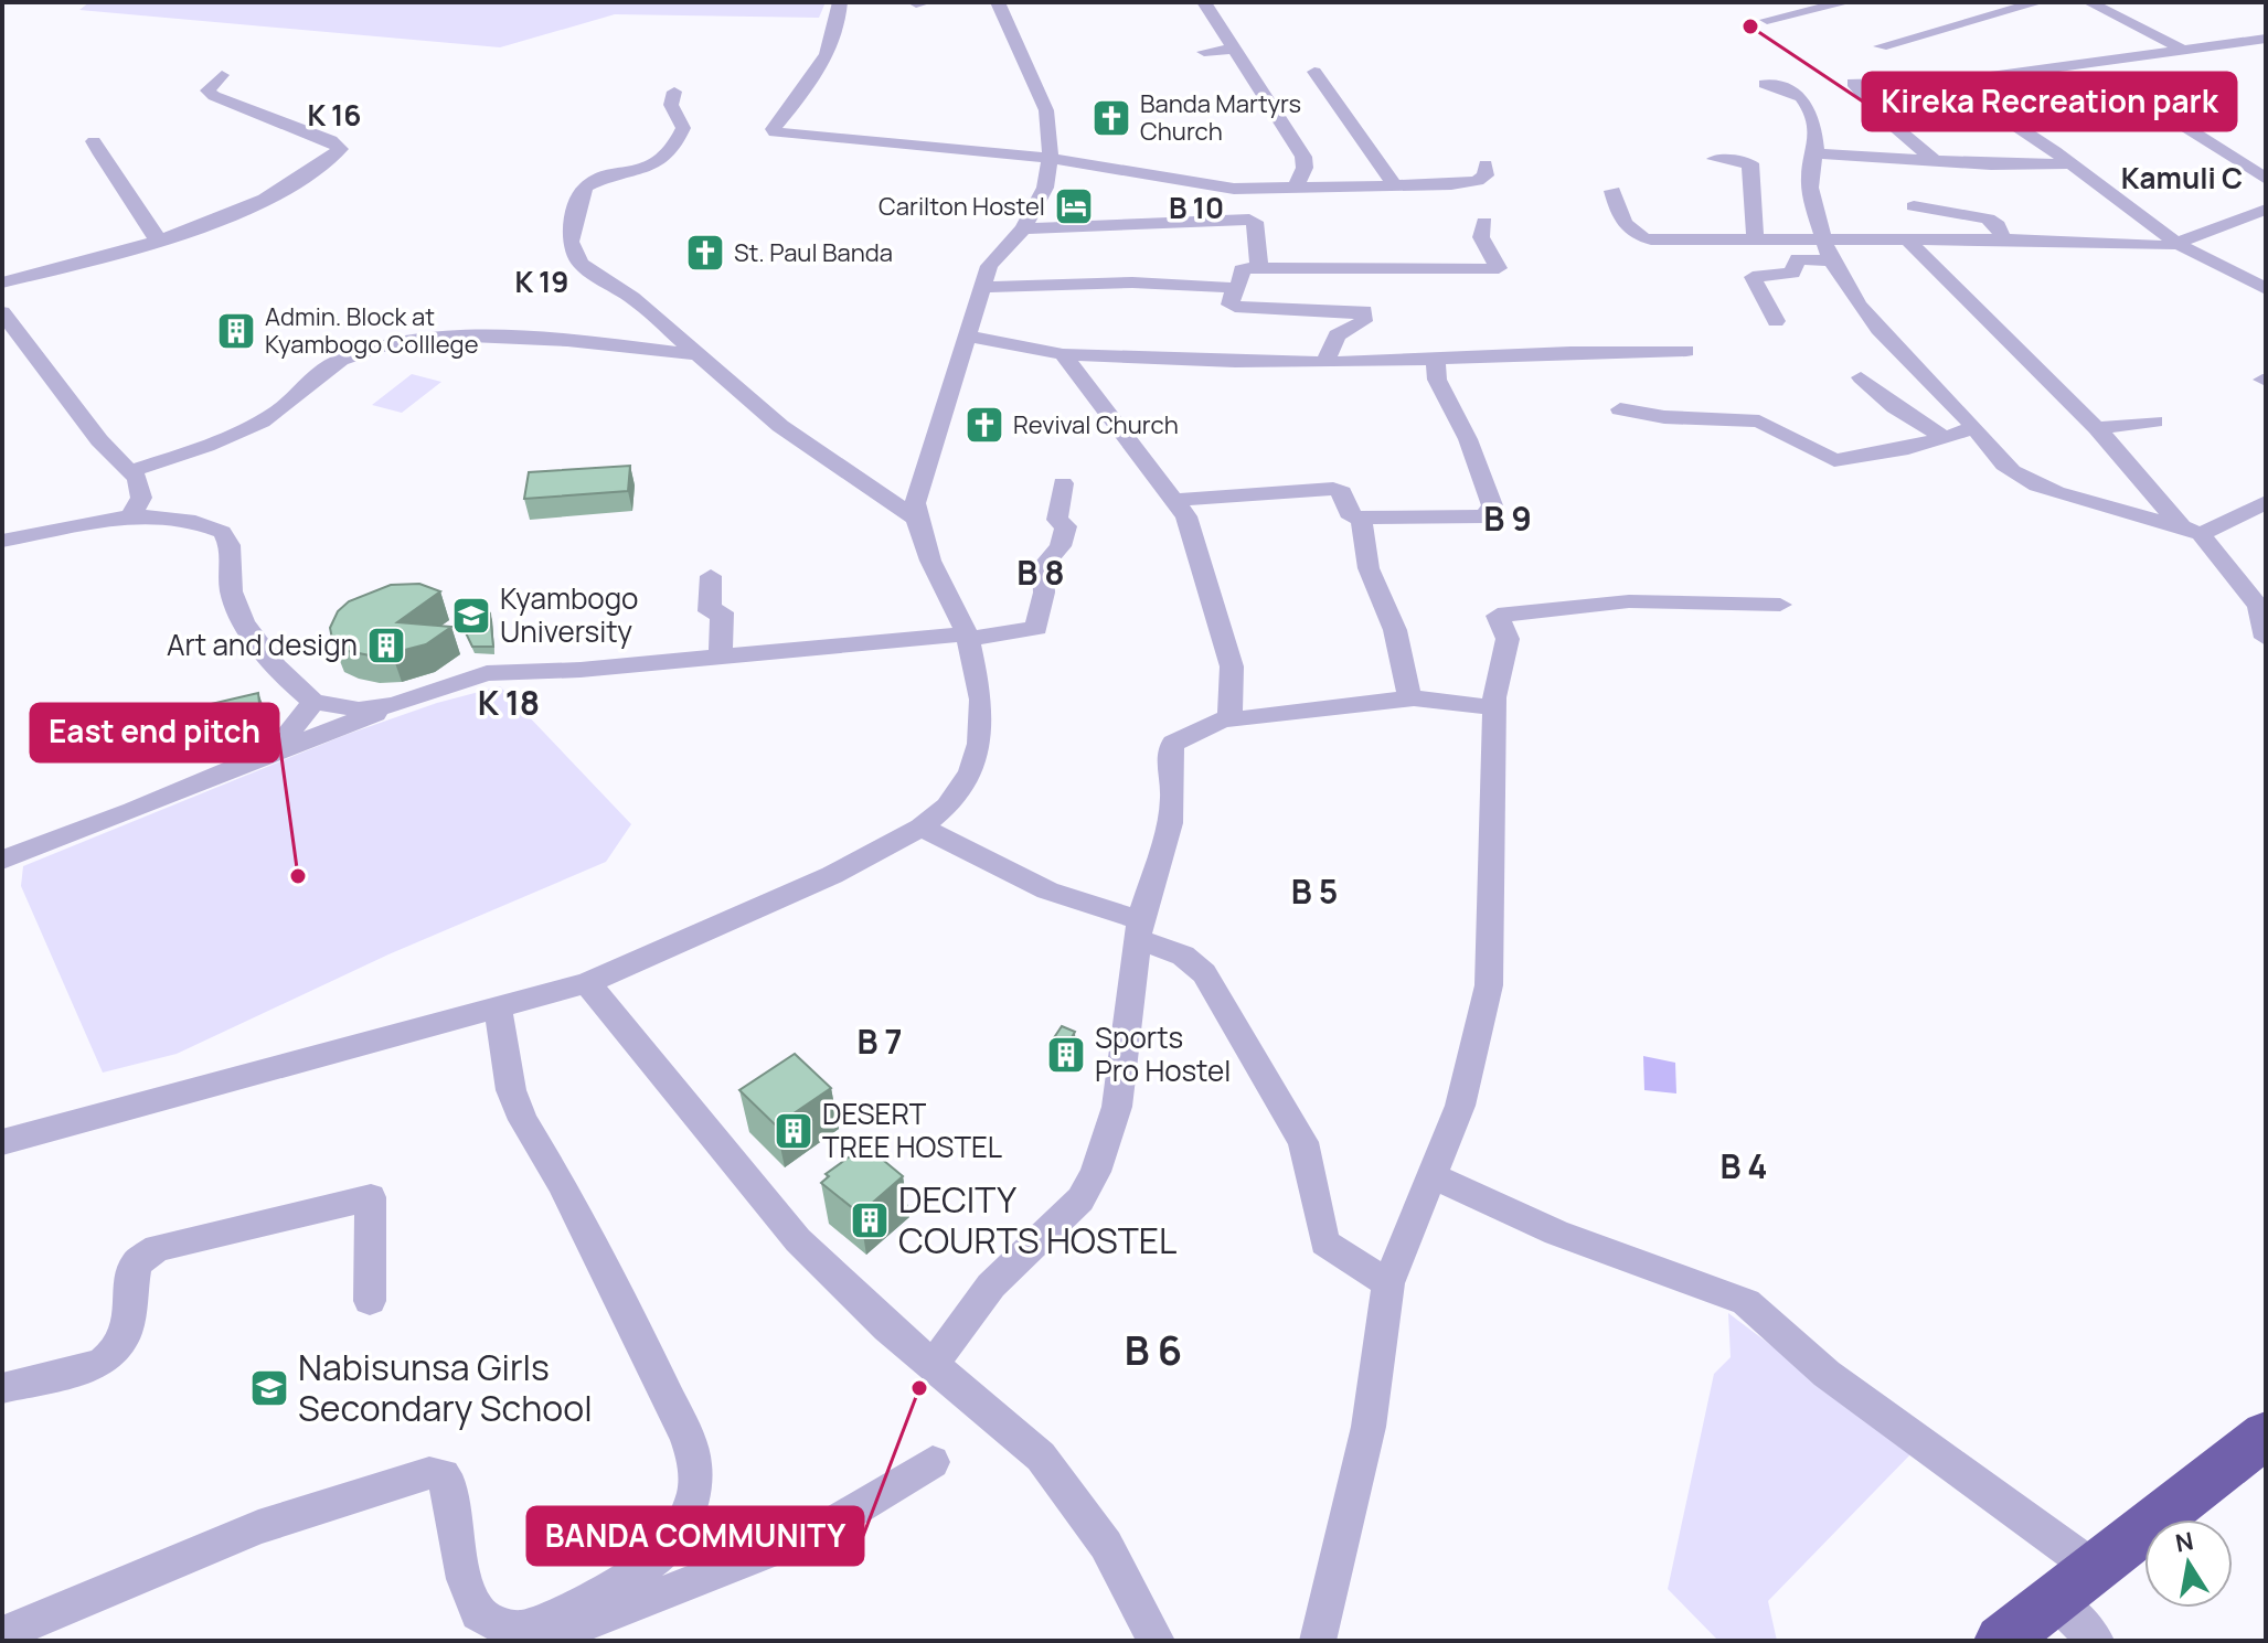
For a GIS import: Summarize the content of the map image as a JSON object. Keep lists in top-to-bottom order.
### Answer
{
  "districts": [
    "K 16",
    "Kamuli C",
    "B 10",
    "K 19",
    "B 9",
    "B 8",
    "K 18",
    "B 5",
    "B 7",
    "B 4",
    "B 6"
  ],
  "places": {
    "other": ["Kireka Recreation park", "East end pitch", "BANDA COMMUNITY"],
    "church": ["Banda Martyrs Church", "St. Paul Banda", "Revival Church"],
    "hotel": ["Carilton Hostel"],
    "building": [
      "Admin. Block at Kyambogo Colllege",
      "Art and design",
      "Sports Pro Hostel",
      "DESERT TREE HOSTEL",
      "DECITY COURTS HOSTEL"
    ],
    "school or university": ["Kyambogo University", "Nabisunsa Girls Secondary School"]
  },
  "north": "top"
}
